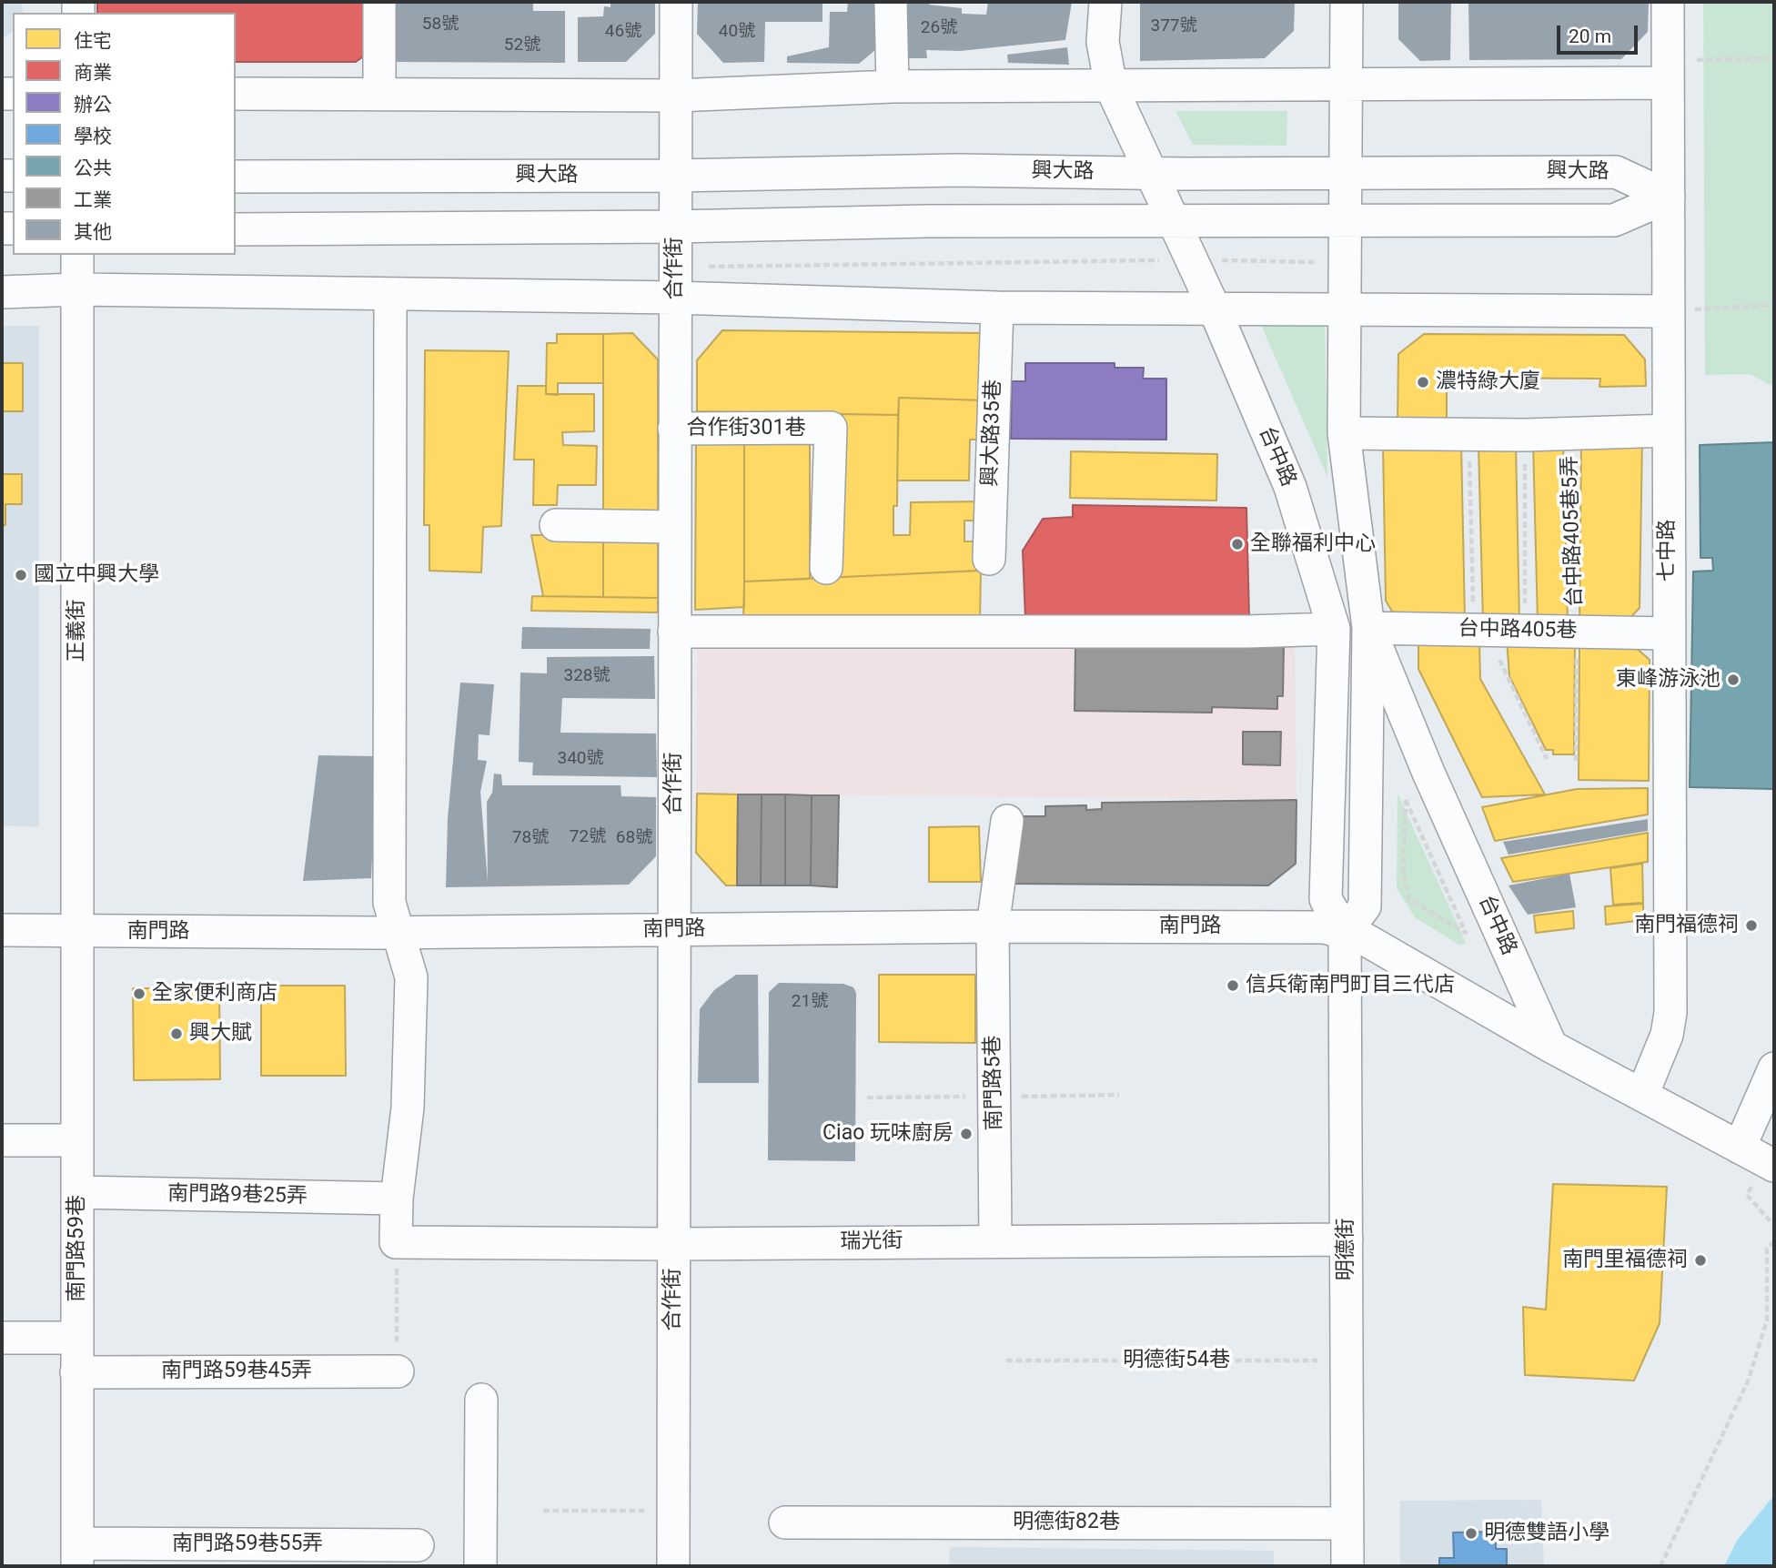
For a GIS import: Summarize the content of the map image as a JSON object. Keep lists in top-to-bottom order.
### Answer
{
  "streets": {
    "street": [
      "興大路",
      "合作街",
      "合作街301巷",
      "興大路35巷",
      "台中路",
      "七中路",
      "正義街",
      "台中路405巷",
      "南門路",
      "南門路5巷",
      "南門路9巷25弄",
      "瑞光街",
      "南門路59巷",
      "明德街",
      "南門路59巷45弄",
      "明德街82巷",
      "南門路59巷55弄"
    ],
    "path": ["台中路405巷5弄", "明德街54巷"]
  },
  "crossings": [
    ["興大路", "合作街"],
    ["興大路", "台中路"],
    ["興大路", "七中路"],
    ["合作街", "合作街301巷"],
    ["合作街", "南門路"],
    ["合作街", "瑞光街"],
    ["台中路", "台中路405巷"],
    ["台中路", "南門路"],
    ["台中路", "明德街"],
    ["台中路405巷5弄", "台中路405巷"],
    ["七中路", "台中路405巷"],
    ["正義街", "南門路"],
    ["正義街", "南門路59巷"],
    ["南門路", "南門路5巷"],
    ["南門路", "南門路59巷"],
    ["南門路", "明德街"],
    ["南門路5巷", "瑞光街"],
    ["南門路9巷25弄", "南門路59巷"],
    ["瑞光街", "明德街"],
    ["南門路59巷", "南門路59巷45弄"],
    ["南門路59巷", "南門路59巷55弄"],
    ["明德街", "明德街54巷"],
    ["明德街", "明德街82巷"]
  ],
  "places": [
    "濃特綠大廈",
    "全聯福利中心",
    "國立中興大學",
    "東峰游泳池",
    "南門福德祠",
    "信兵衛南門町目三代店",
    "全家便利商店",
    "興大賦",
    "Ciao 玩味廚房",
    "南門里福德祠",
    "明德雙語小學"
  ],
  "house_numbers": [
    "58號",
    "377號",
    "26號",
    "46號",
    "40號",
    "52號",
    "328號",
    "340號",
    "72號",
    "78號",
    "68號",
    "21號"
  ],
  "legend": [
    "住宅",
    "商業",
    "辦公",
    "學校",
    "公共",
    "工業",
    "其他"
  ],
  "scale_bar": "20 m"
}
